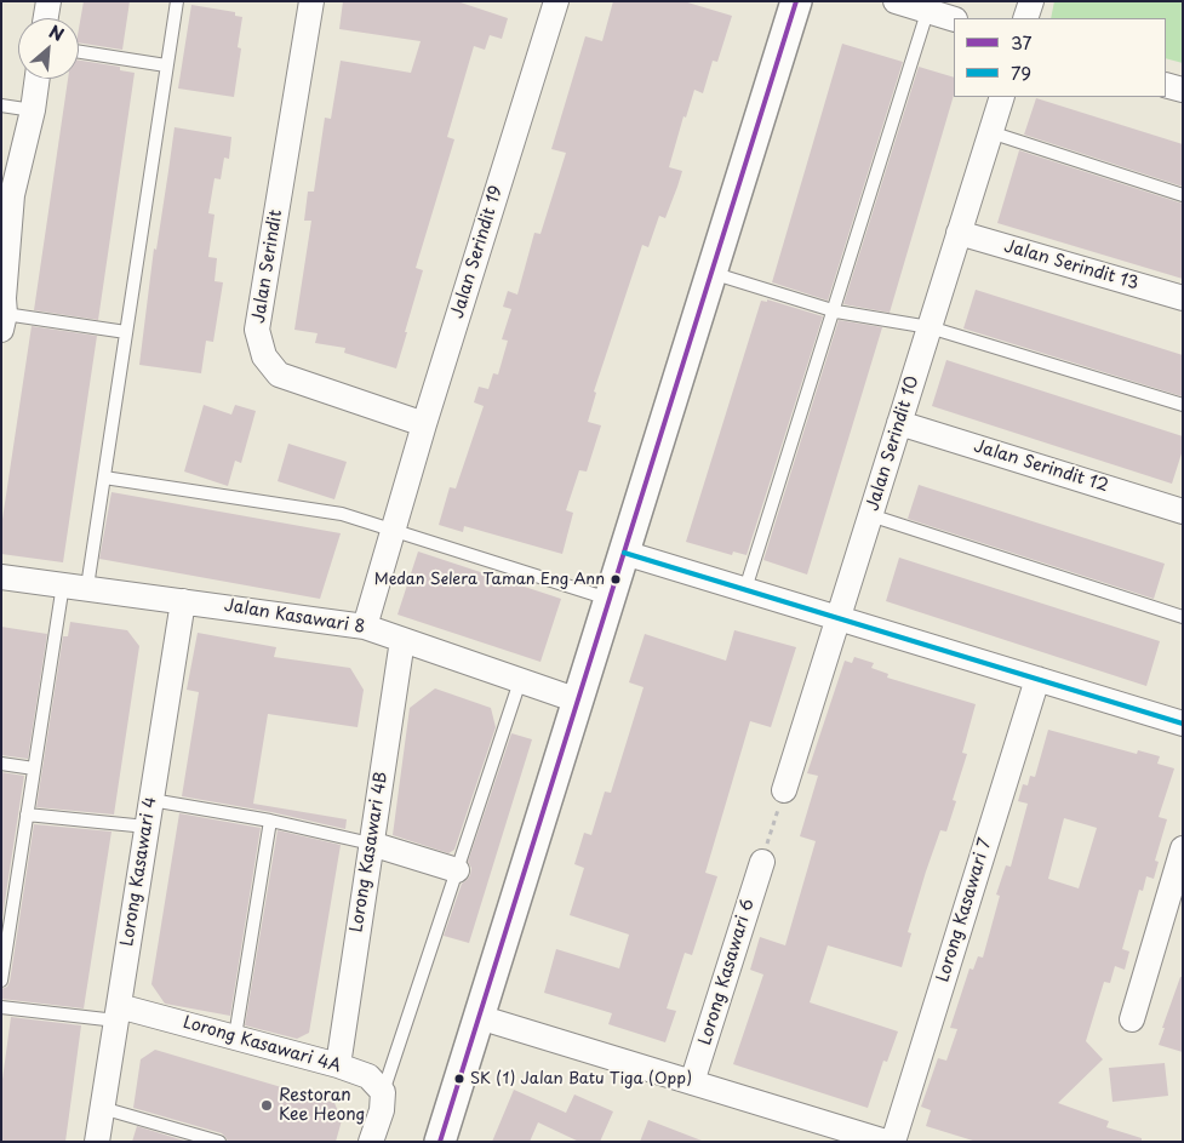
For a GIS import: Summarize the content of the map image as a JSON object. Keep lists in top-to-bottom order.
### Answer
{
  "streets": {
    "street": [
      "Jalan Serindit 19",
      "Jalan Serindit 13",
      "Jalan Serindit",
      "Jalan Serindit 10",
      "Jalan Serindit 12",
      "Jalan Kasawari 8",
      "Lorong Kasawari 4B",
      "Lorong Kasawari 4",
      "Lorong Kasawari 7",
      "Lorong Kasawari 6",
      "Lorong Kasawari 4A"
    ]
  },
  "crossings": [
    ["Jalan Serindit 19", "Jalan Serindit"],
    ["Jalan Serindit 19", "Jalan Kasawari 8"],
    ["Jalan Serindit 13", "Jalan Serindit 10"],
    ["Jalan Serindit 10", "Jalan Serindit 12"],
    ["Jalan Kasawari 8", "Lorong Kasawari 4B"],
    ["Jalan Kasawari 8", "Lorong Kasawari 4"],
    ["Lorong Kasawari 4B", "Lorong Kasawari 4A"],
    ["Lorong Kasawari 4", "Lorong Kasawari 4A"]
  ],
  "places": ["Medan Selera Taman Eng Ann", "SK (1) Jalan Batu Tiga (Opp)", "Restoran Kee Heong"],
  "lines": ["transit line 37", "transit line 79"],
  "legend": ["37", "79"],
  "north": "top right"
}
